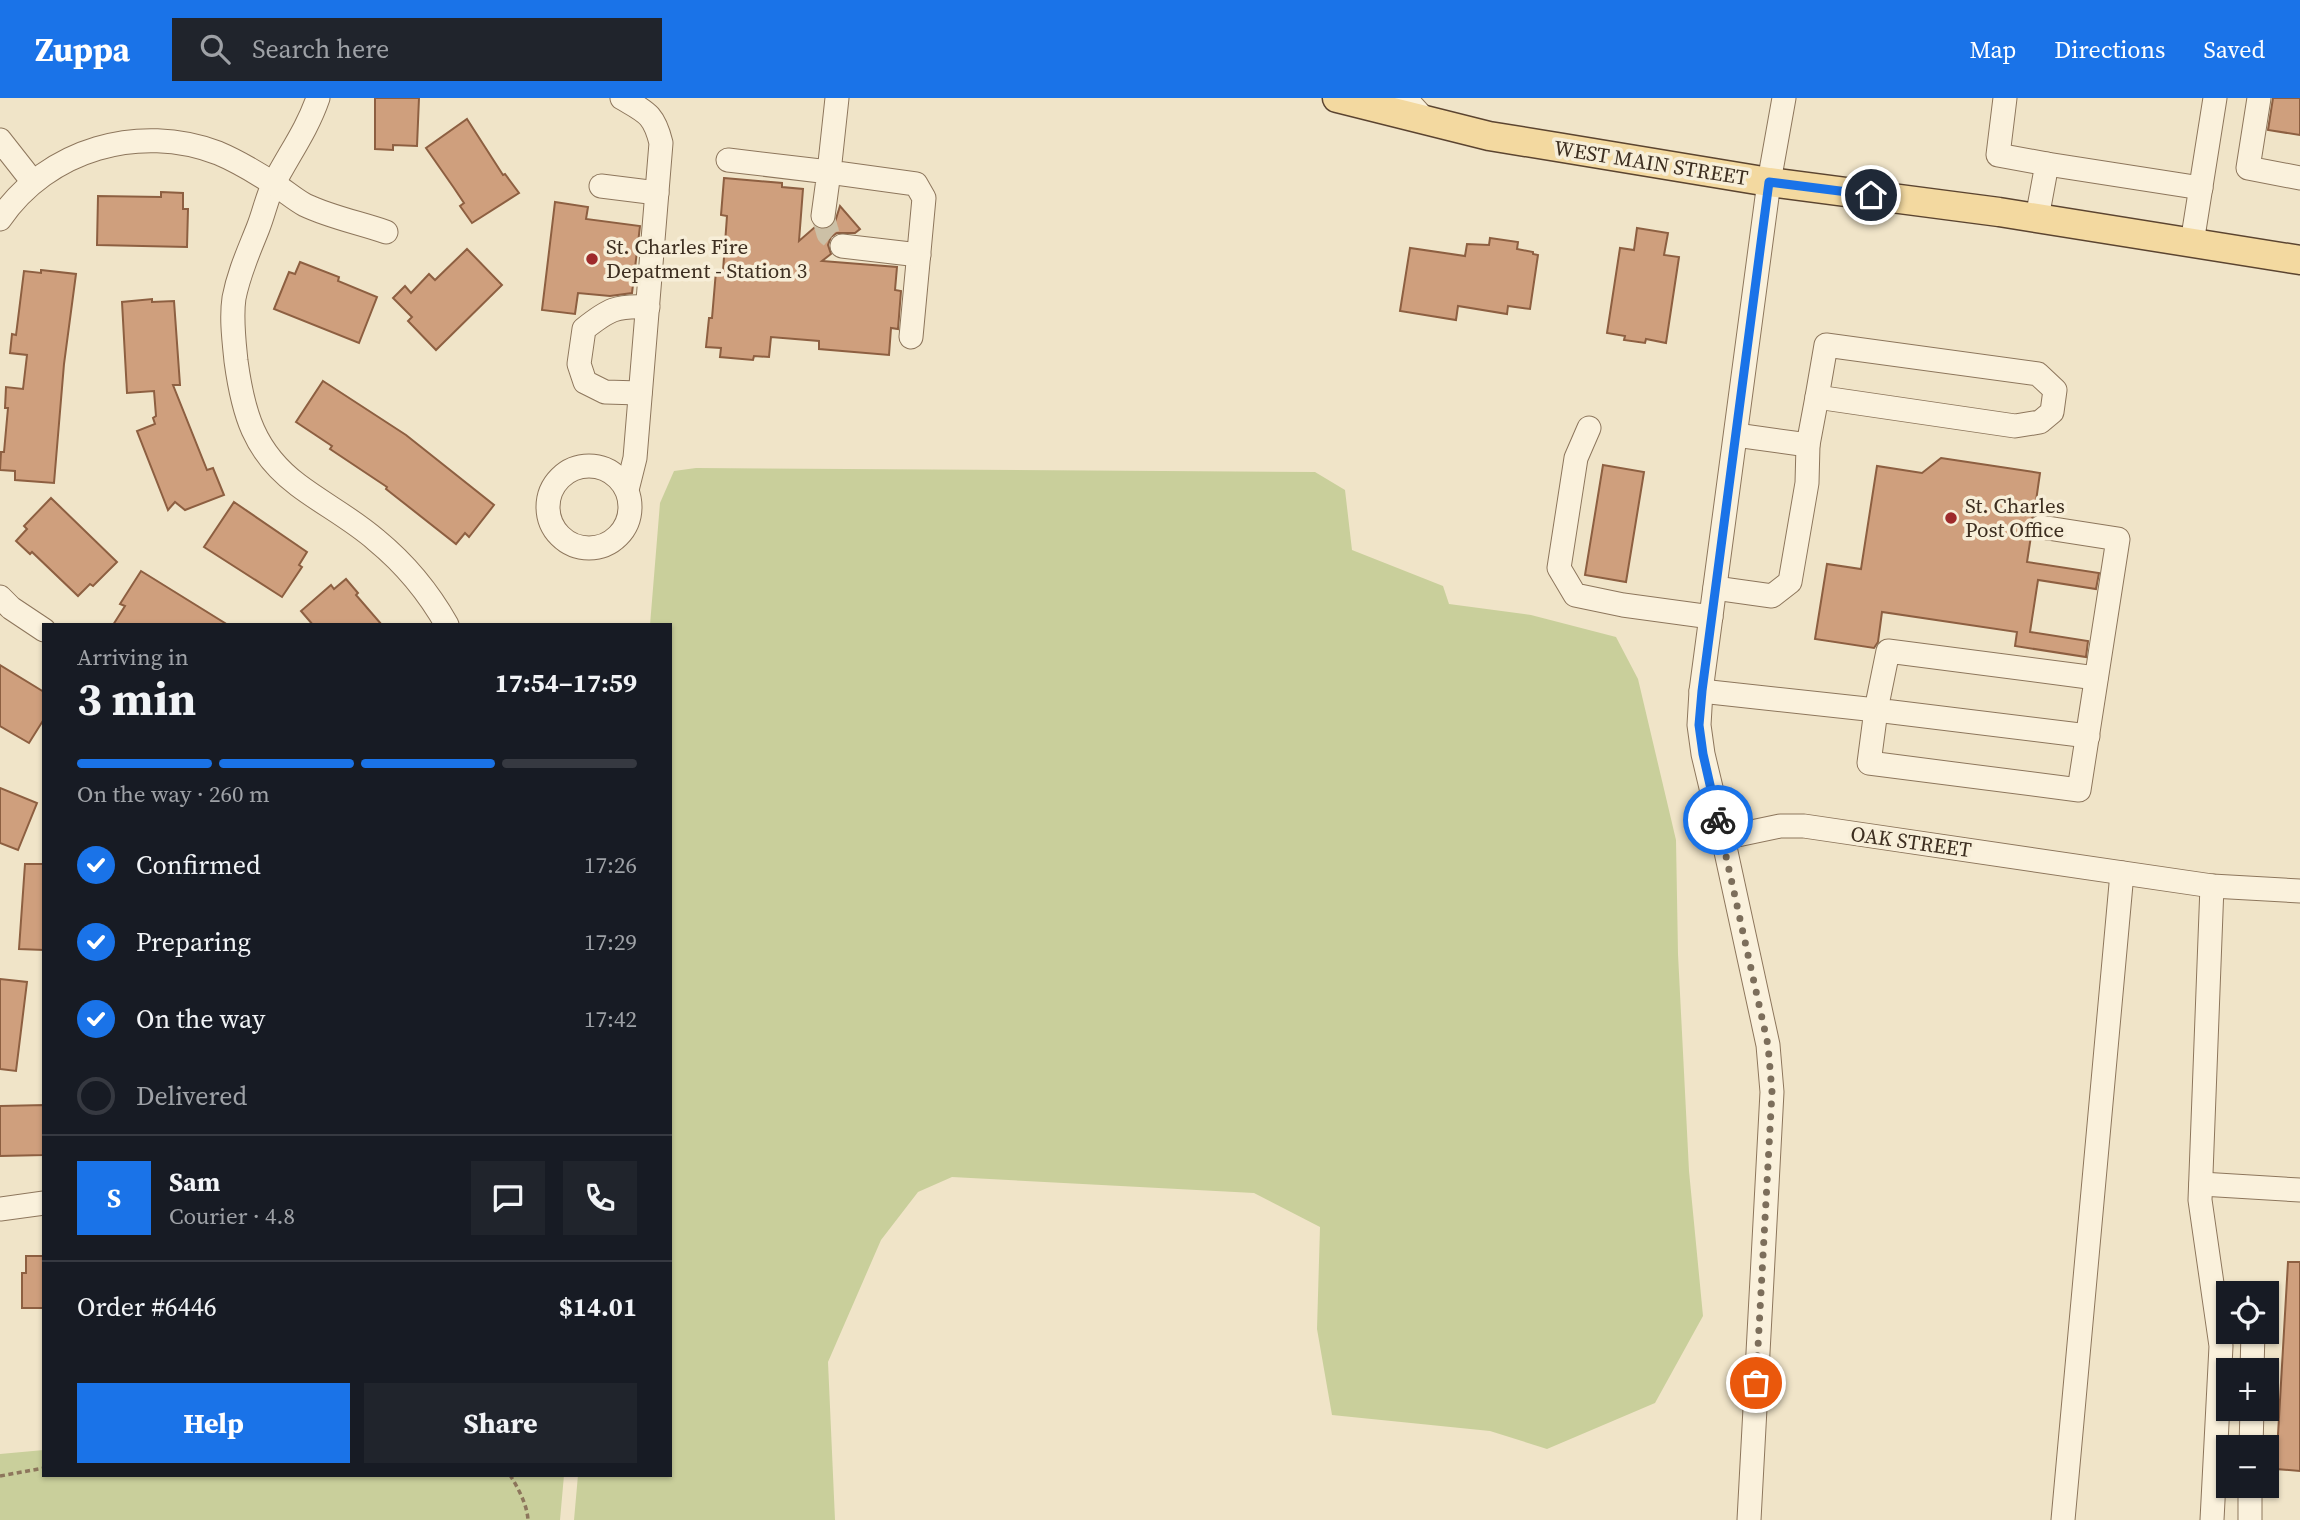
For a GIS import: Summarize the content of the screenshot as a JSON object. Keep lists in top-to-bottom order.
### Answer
{
  "streets": {
    "main road": ["WEST MAIN STREET"],
    "street": ["OAK STREET"]
  },
  "places": ["St. Charles Fire Depatment - Station 3", "St. Charles Post Office"],
  "page": {
    "header": "Zuppa",
    "search": "Search here",
    "nav": ["Map", "Directions", "Saved"],
    "heading": ["3 min", "Arriving in", "17:54–17:59"],
    "panel": [
      "Sam",
      "Courier · 4.8",
      "Order #6446",
      "$14.01"
    ],
    "bar": "On the way · 260 m",
    "list": [
      ["Confirmed", "17:26"],
      ["Preparing", "17:29"],
      ["On the way", "17:42"],
      "Delivered"
    ],
    "round": "S",
    "map_buttons": ["+", "−"],
    "buttons": ["Help", "Share"]
  }
}
